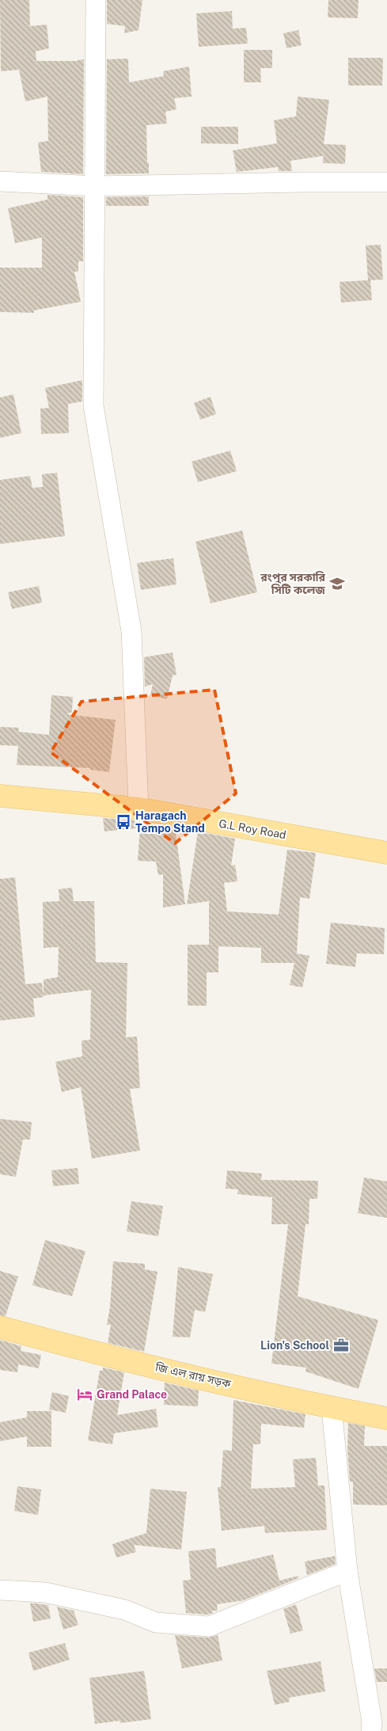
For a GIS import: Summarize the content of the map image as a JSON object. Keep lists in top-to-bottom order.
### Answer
{
  "streets": {
    "main road": ["G.L Roy Road", "জি এল রায় সড়ক"]
  },
  "places": {
    "school or university": ["রংপুর সরকারি সিটি কলেজ"],
    "bus stop": ["Haragach Tempo Stand"],
    "office": ["Lion's School"],
    "hotel": ["Grand Palace"]
  }
}
